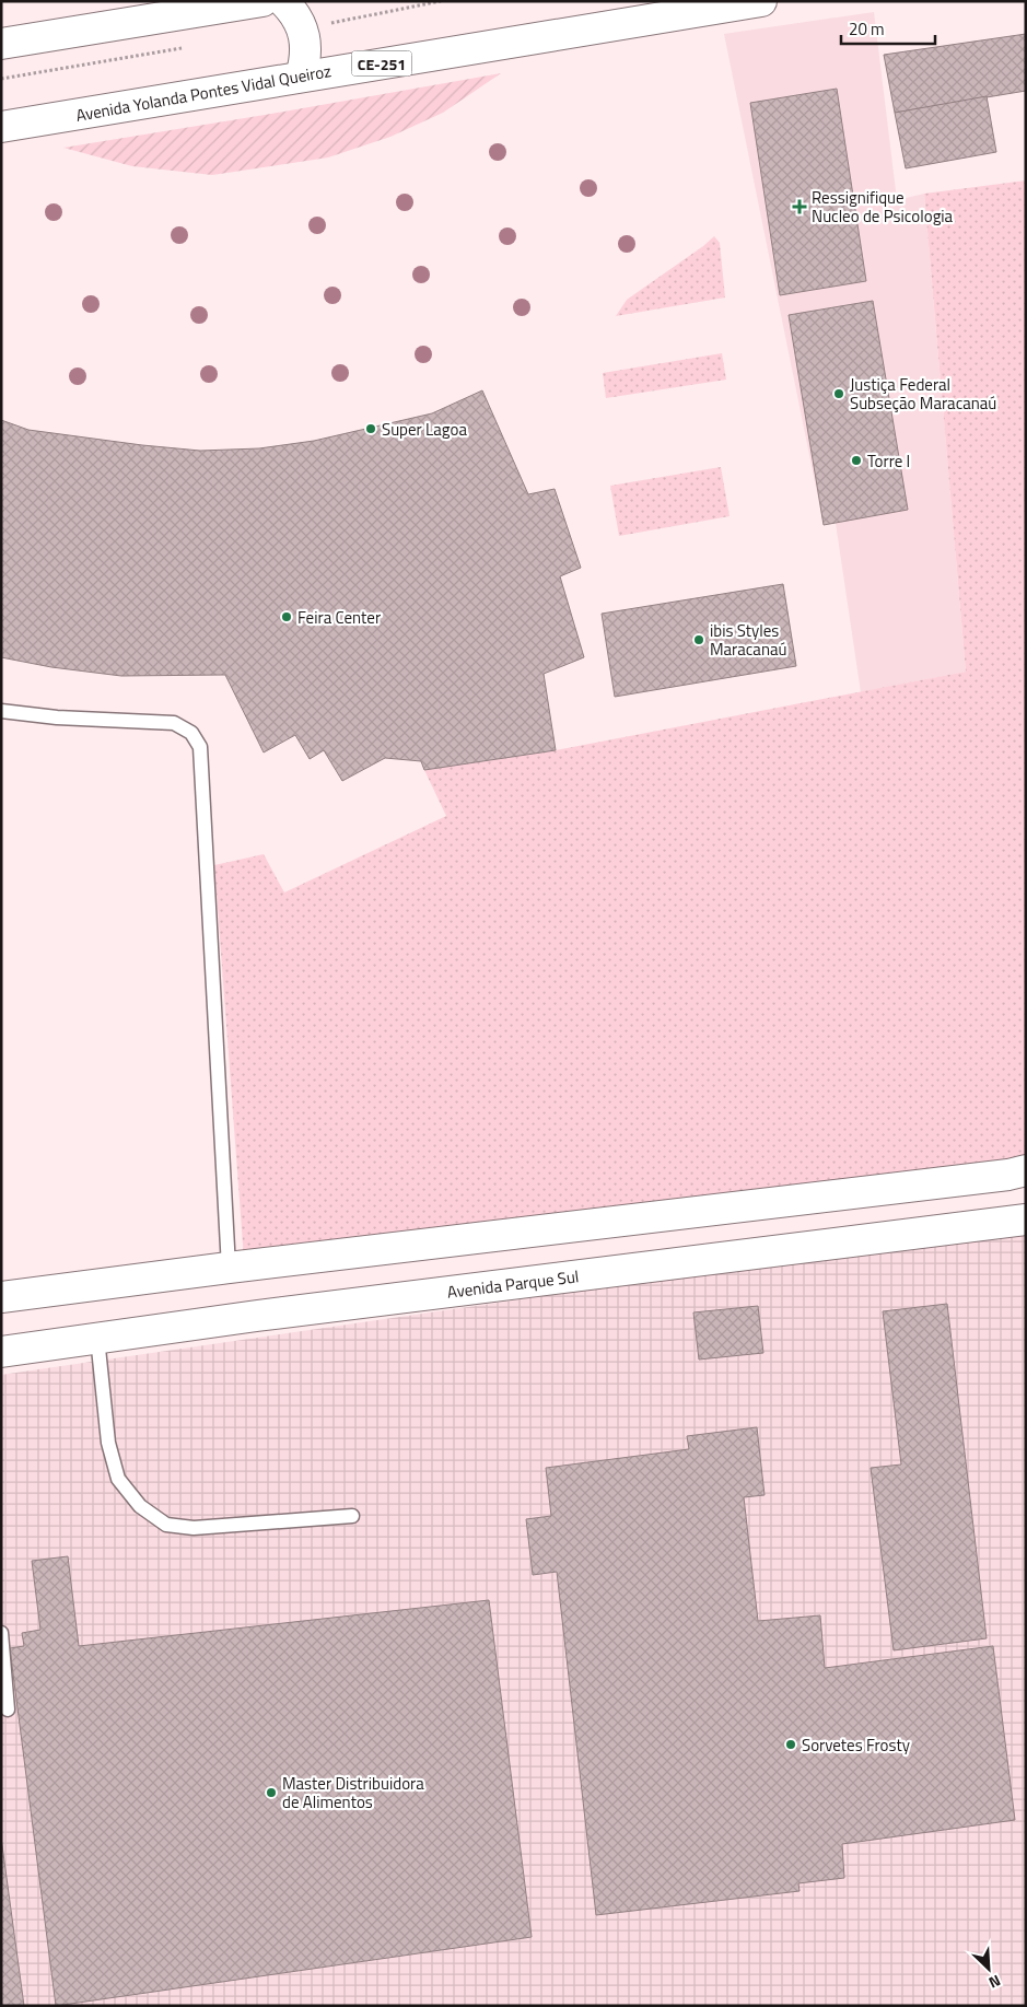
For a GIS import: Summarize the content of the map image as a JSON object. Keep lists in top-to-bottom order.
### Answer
{
  "streets": {
    "street": ["CE-251", "Avenida Yolanda Pontes Vidal Queiroz", "Avenida Parque Sul"]
  },
  "places": {
    "health": ["Ressignifique Nucleo de Psicologia"],
    "other": [
      "Justiça Federal Subseção Maracanaú",
      "Super Lagoa",
      "Torre I",
      "Feira Center",
      "ibis Styles Maracanaú",
      "Sorvetes Frosty",
      "Master Distribuidora de Alimentos"
    ]
  },
  "scale_bar": "20 m",
  "north": "bottom right"
}
